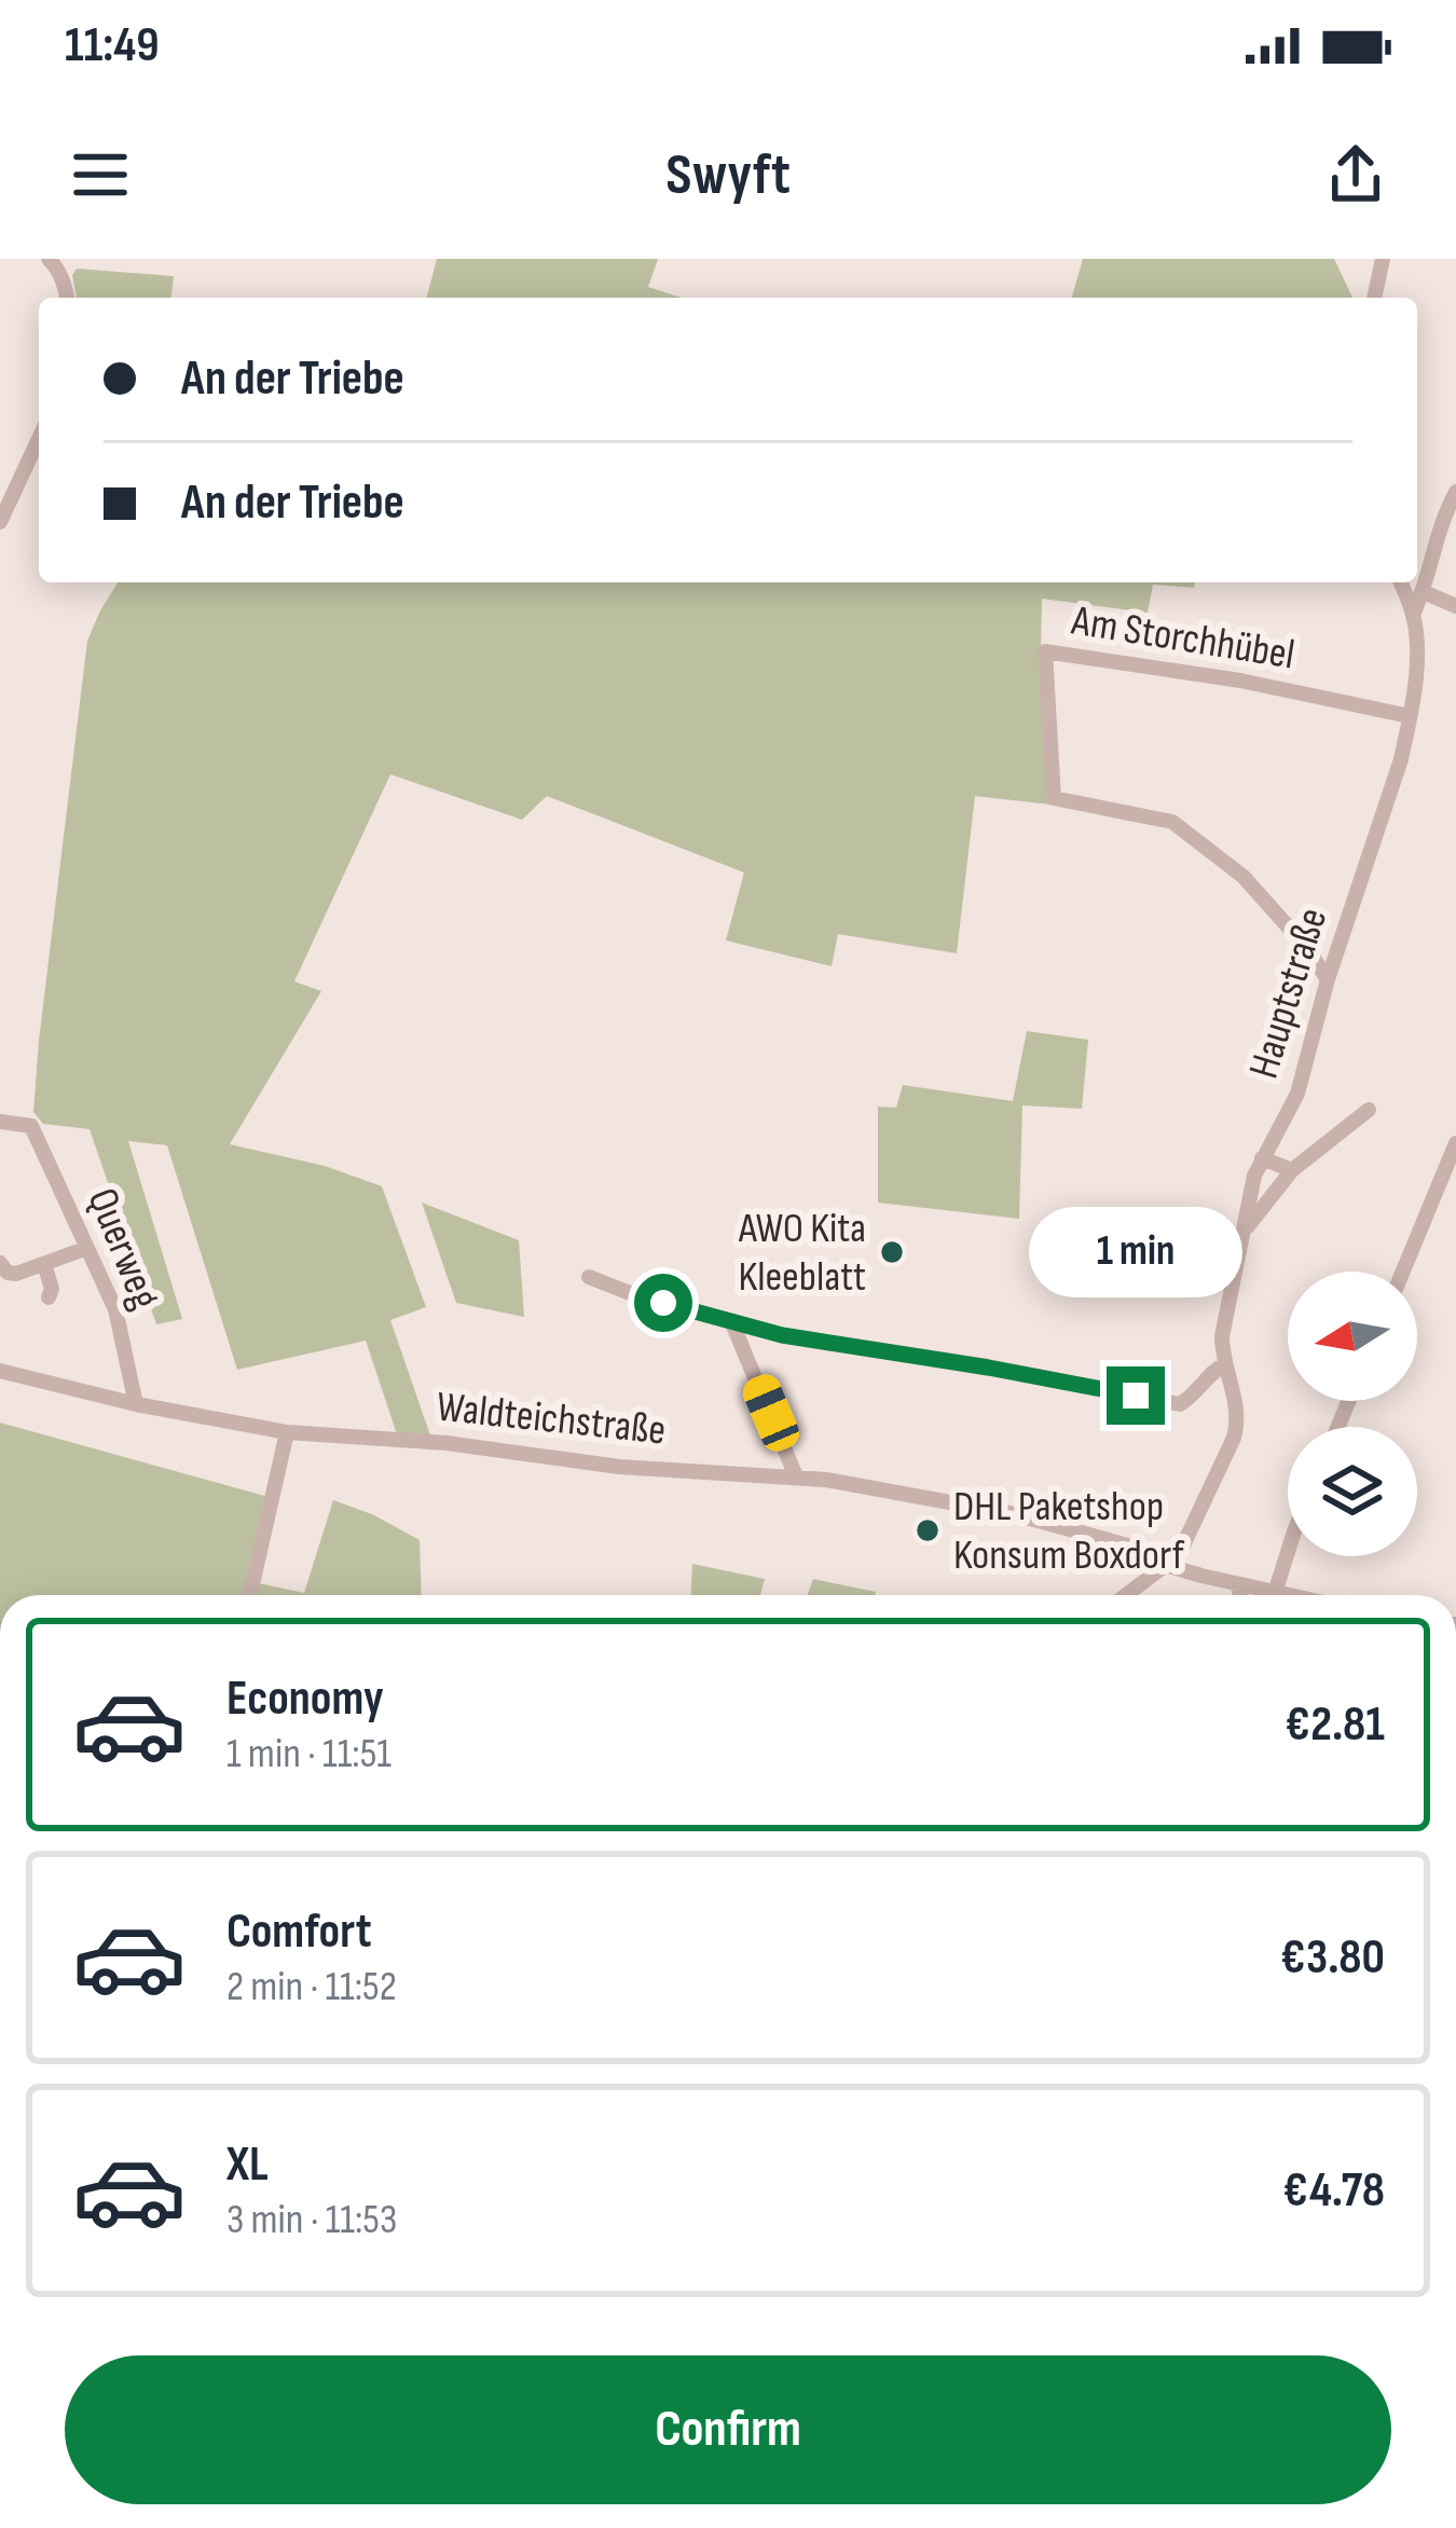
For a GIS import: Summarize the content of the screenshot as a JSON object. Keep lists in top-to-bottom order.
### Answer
{
  "streets": {
    "street": [
      "Am Storchhübel",
      "Hauptstraße",
      "Querweg",
      "Waldteichstraße"
    ]
  },
  "crossings": [
    ["Am Storchhübel", "Hauptstraße"],
    ["Hauptstraße", "Waldteichstraße"],
    ["Querweg", "Waldteichstraße"]
  ],
  "places": ["AWO Kita Kleeblatt", "DHL Paketshop Konsum Boxdorf"],
  "north": "left",
  "page": {
    "status": "11:49",
    "header": "Swyft",
    "banner": ["An der Triebe", "An der Triebe"],
    "bubble": "1 min",
    "list": [
      {
        "name": "Economy",
        "note": "1 min · 11:51",
        "value": "€2.81"
      },
      {
        "name": "Comfort",
        "note": "2 min · 11:52",
        "value": "€3.80"
      },
      {
        "name": "XL",
        "note": "3 min · 11:53",
        "value": "€4.78"
      }
    ],
    "buttons": "Confirm"
  }
}
